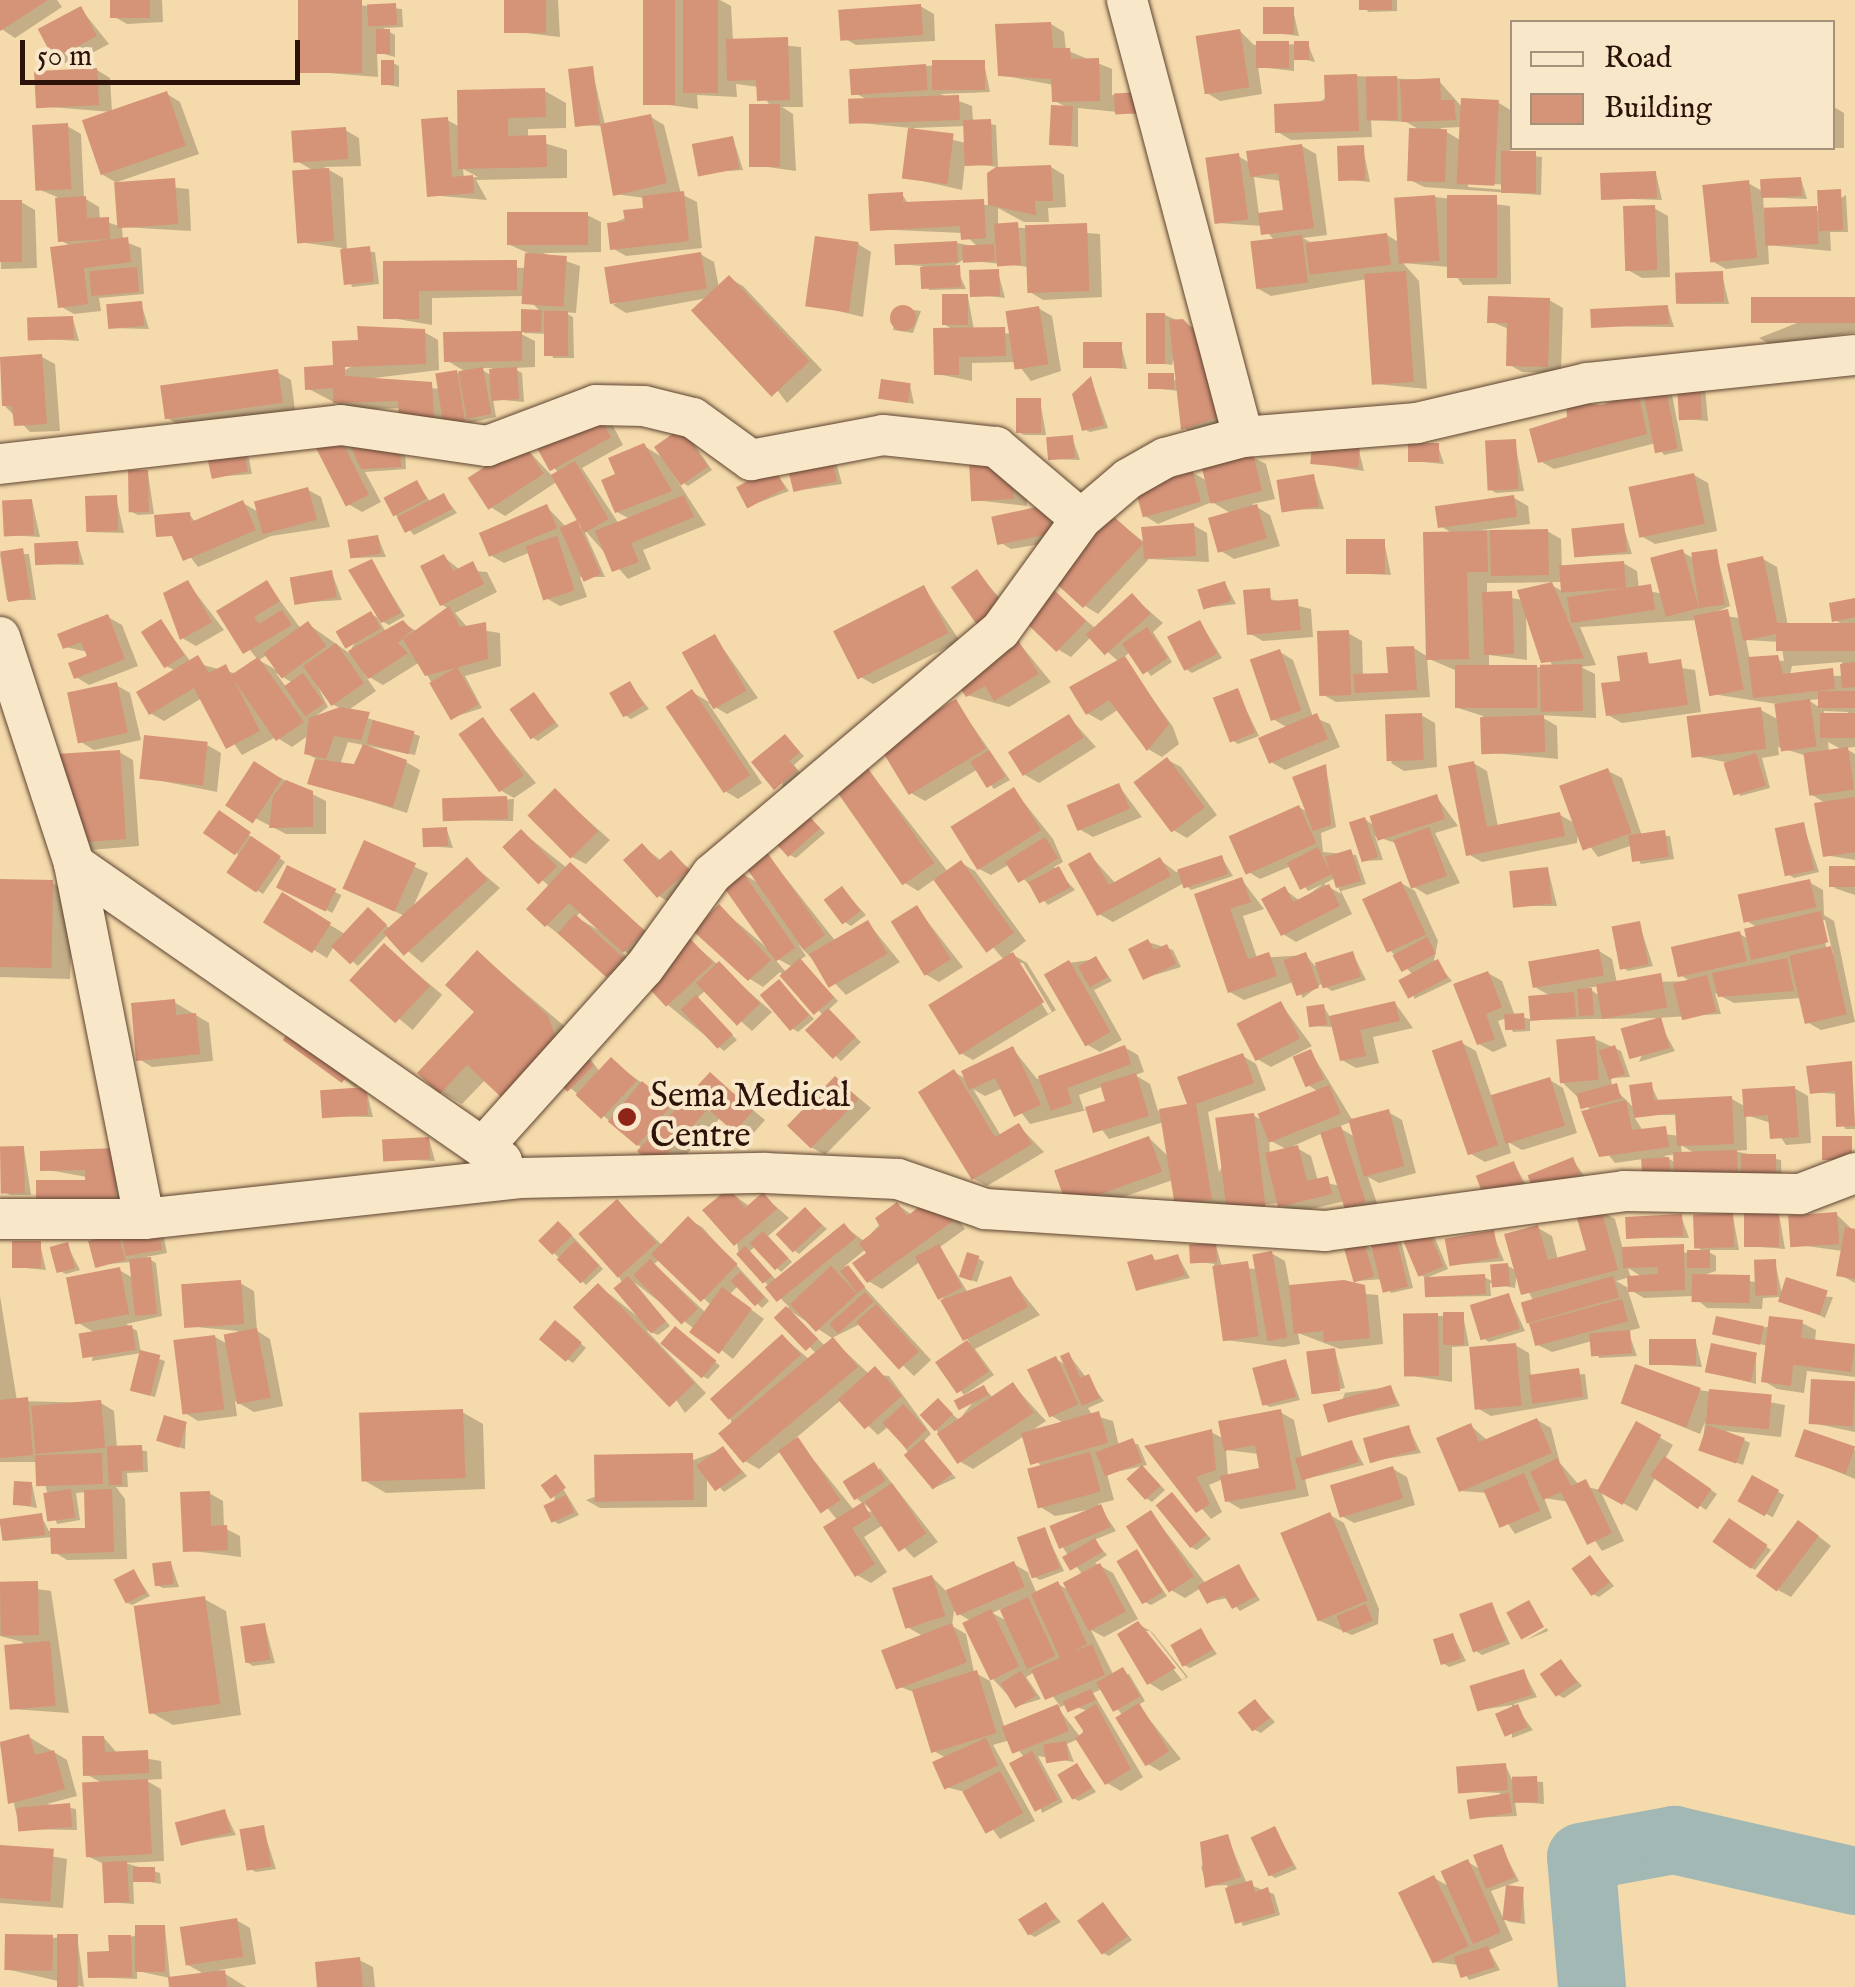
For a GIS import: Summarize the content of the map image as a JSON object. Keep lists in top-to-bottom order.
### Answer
{
  "places": ["Sema Medical Centre"],
  "legend": ["Road", "Building"],
  "scale_bar": "50 m"
}
